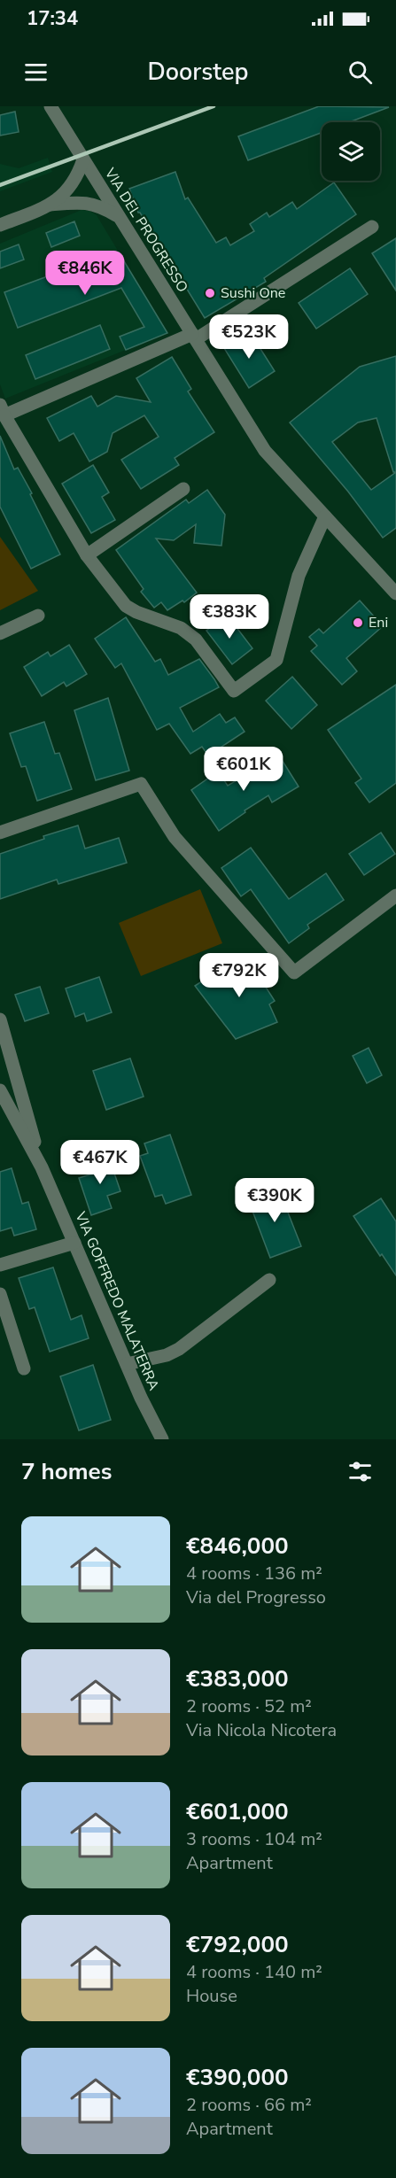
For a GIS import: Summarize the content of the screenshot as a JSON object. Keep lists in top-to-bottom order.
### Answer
{
  "streets": {
    "street": ["VIA DEL PROGRESSO", "VIA GOFFREDO MALATERRA"]
  },
  "places": ["Sushi One", "Eni"],
  "page": {
    "status": "17:34",
    "header": "Doorstep",
    "price": [
      "€846K",
      "€523K",
      "€383K",
      "€601K",
      "€792K",
      "€467K",
      "€390K"
    ],
    "heading": "7 homes",
    "list": [
      {
        "name": "€846,000",
        "note": "4 rooms · 136 m² · Via del Progresso"
      },
      {
        "name": "€383,000",
        "note": "2 rooms · 52 m² · Via Nicola Nicotera"
      },
      {
        "name": "€601,000",
        "note": "3 rooms · 104 m² · Apartment"
      },
      {
        "name": "€792,000",
        "note": "4 rooms · 140 m² · House"
      },
      {
        "name": "€390,000",
        "note": "2 rooms · 66 m² · Apartment"
      }
    ]
  }
}
